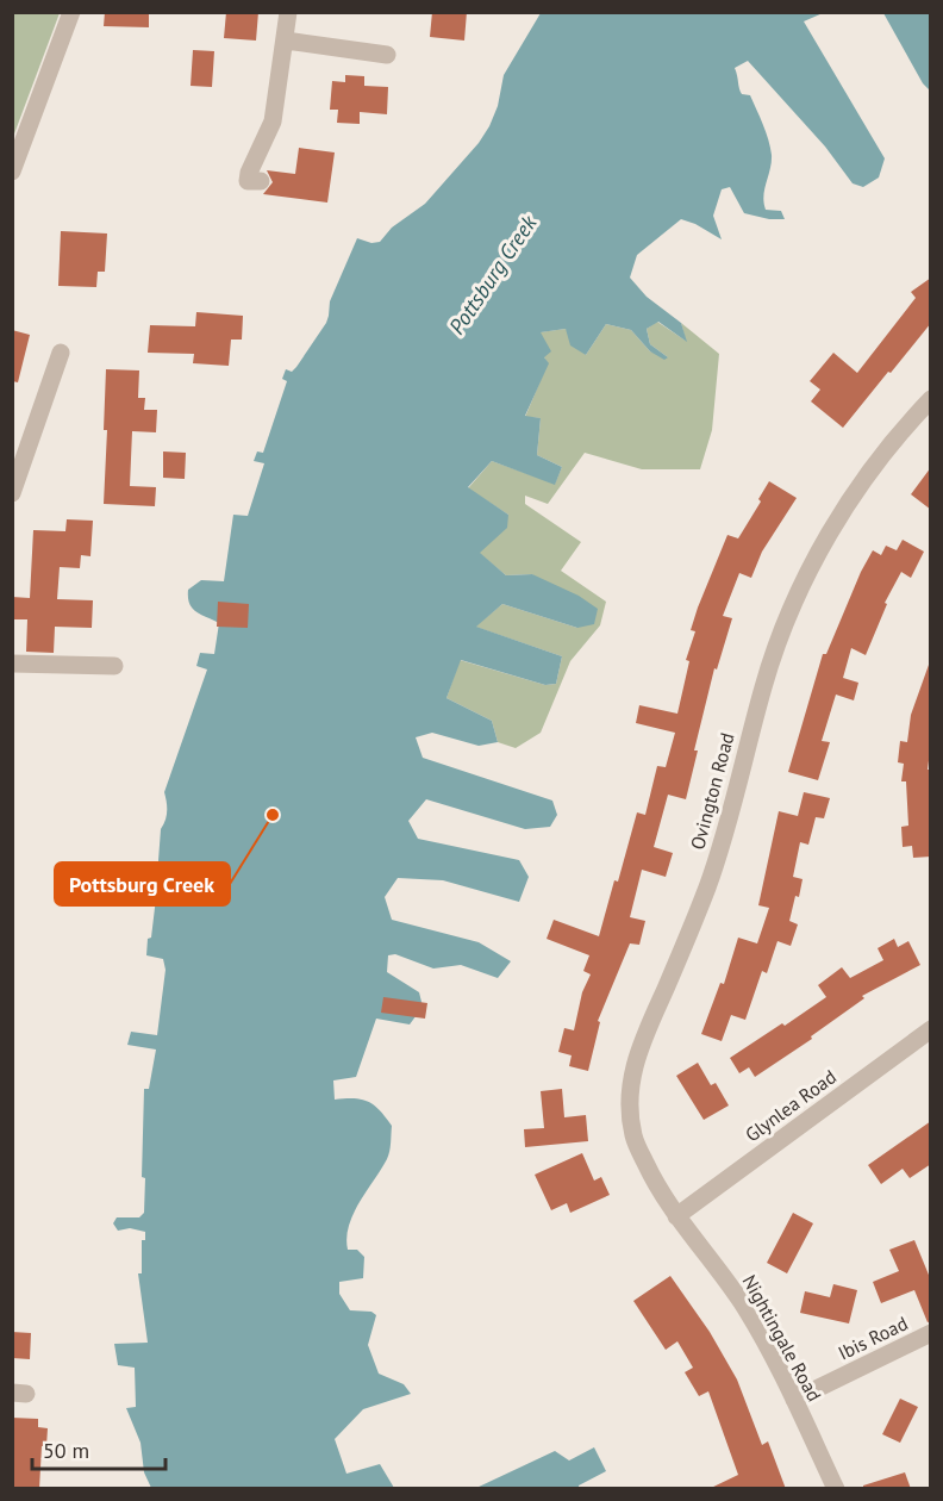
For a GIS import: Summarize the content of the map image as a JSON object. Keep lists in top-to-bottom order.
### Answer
{
  "streets": {
    "street": [
      "Ovington Road",
      "Glynlea Road",
      "Nightingale Road",
      "Ibis Road"
    ]
  },
  "crossings": [
    ["Ovington Road", "Glynlea Road"],
    ["Ovington Road", "Nightingale Road"],
    ["Glynlea Road", "Nightingale Road"],
    ["Nightingale Road", "Ibis Road"]
  ],
  "water": ["Pottsburg Creek"],
  "places": ["Pottsburg Creek"],
  "scale_bar": "50 m"
}
